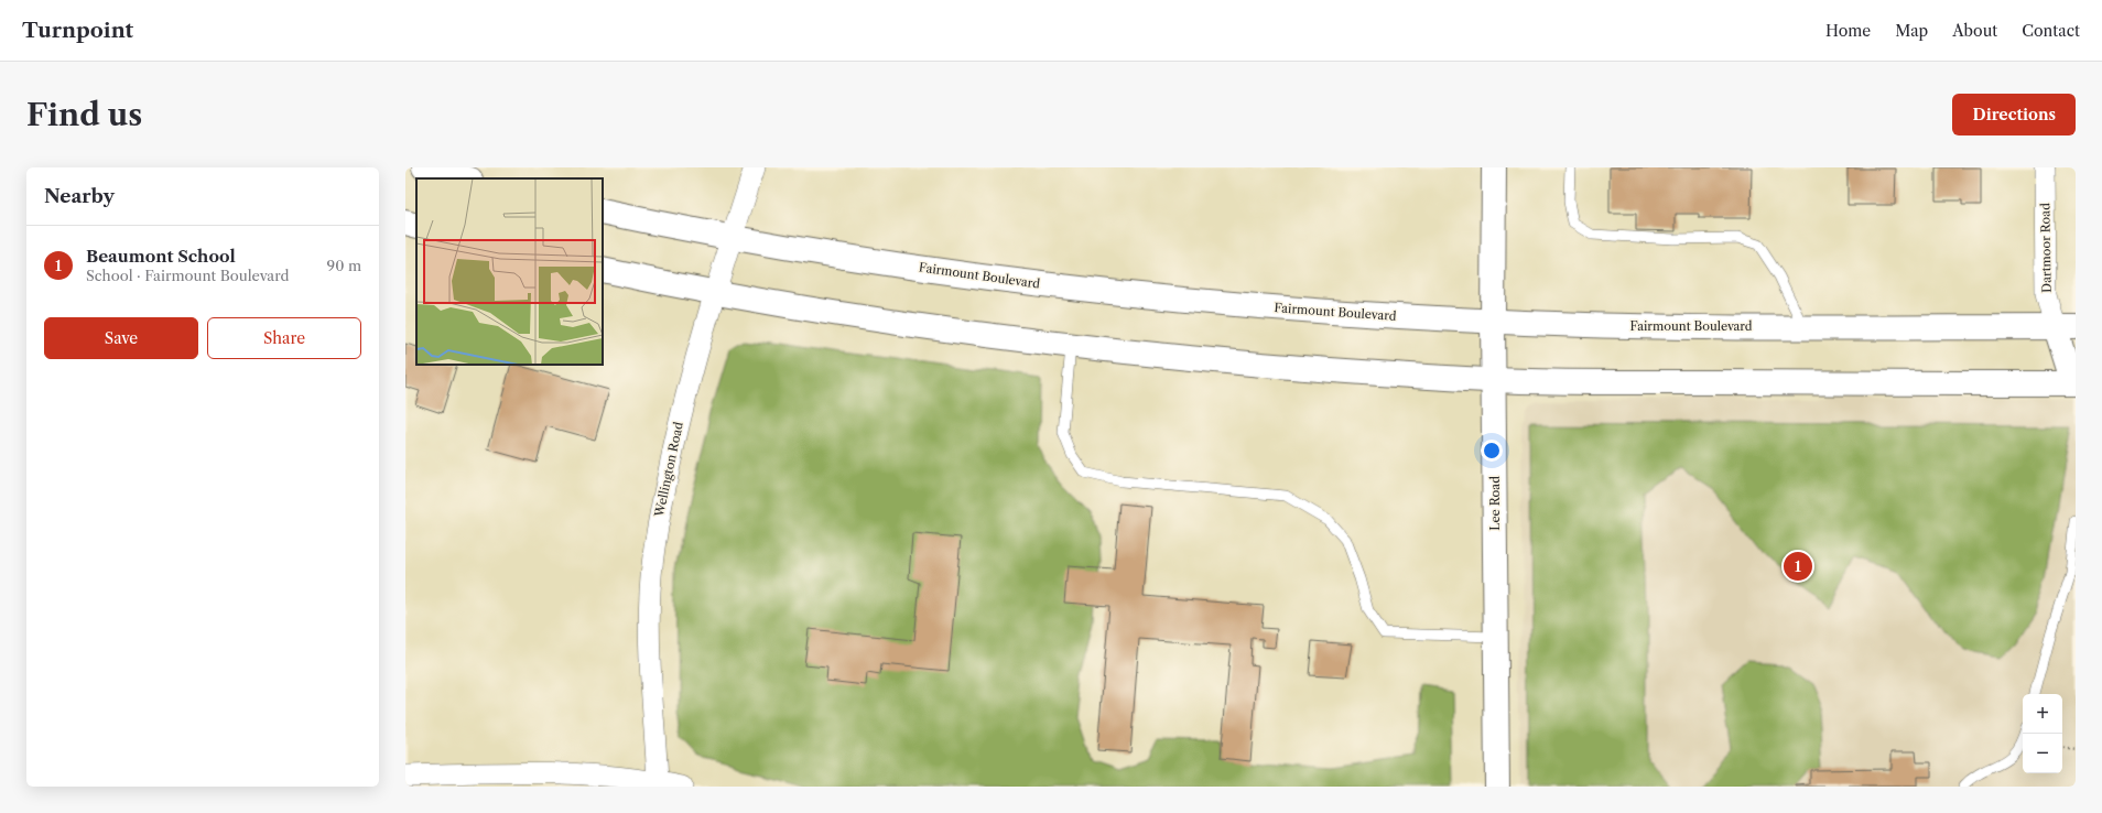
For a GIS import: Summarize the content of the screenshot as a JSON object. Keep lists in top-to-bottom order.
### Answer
{
  "streets": {
    "main road": ["Fairmount Boulevard", "Lee Road"],
    "street": ["Dartmoor Road", "Wellington Road"]
  },
  "crossings": [
    ["Dartmoor Road", "Fairmount Boulevard"],
    ["Fairmount Boulevard", "Wellington Road"],
    ["Fairmount Boulevard", "Lee Road"]
  ],
  "page": {
    "header": "Turnpoint",
    "nav": [
      "Home",
      "Map",
      "About",
      "Contact"
    ],
    "buttons": [
      "Directions",
      ["Save", "Share"]
    ],
    "title": "Find us",
    "heading": "Nearby",
    "list": [
      {
        "mark": "1",
        "name": "Beaumont School",
        "note": "School · Fairmount Boulevard",
        "value": "90 m"
      }
    ],
    "pins": "1",
    "map_buttons": ["+", "−"]
  }
}
